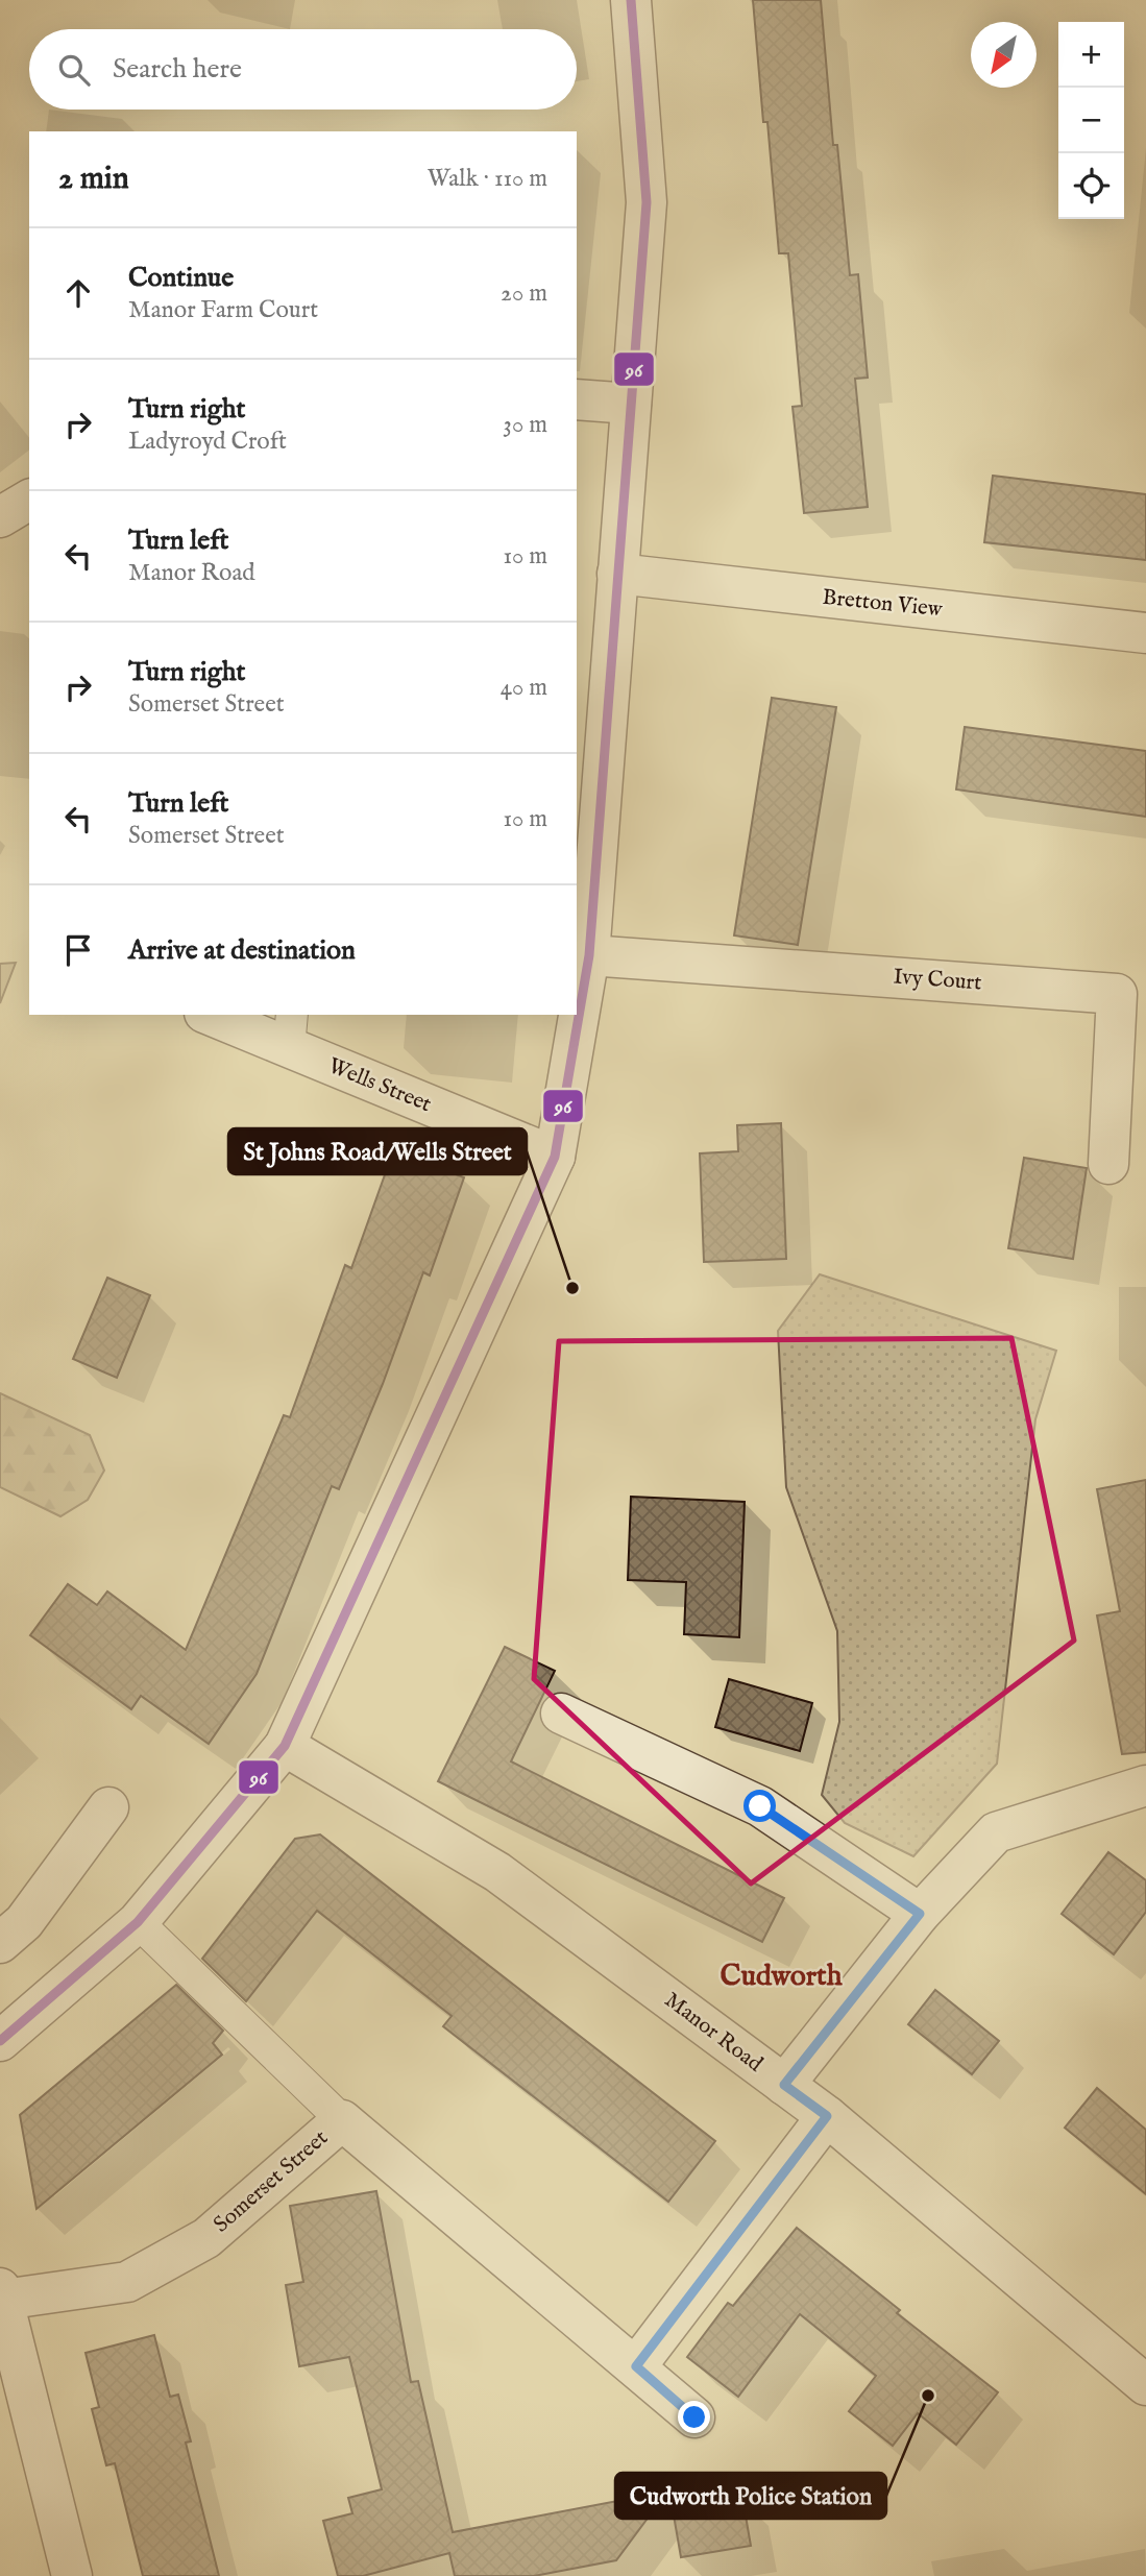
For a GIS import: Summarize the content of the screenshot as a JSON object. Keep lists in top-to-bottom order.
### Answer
{
  "streets": {
    "street": [
      "Bretton View",
      "Ivy Court",
      "Wells Street",
      "Manor Road",
      "Somerset Street"
    ]
  },
  "districts": ["Cudworth"],
  "places": ["St Johns Road/Wells Street", "Cudworth Police Station"],
  "lines": ["transit line 96"],
  "north": "bottom left",
  "page": {
    "map_buttons": ["+", "−"],
    "search": "Search here",
    "heading": ["2 min", "Walk · 110 m"],
    "list": [
      ["Continue", "Manor Farm Court", "20 m"],
      ["Turn right", "Ladyroyd Croft", "30 m"],
      ["Turn left", "Manor Road", "10 m"],
      ["Turn right", "Somerset Street", "40 m"],
      ["Turn left", "Somerset Street", "10 m"],
      "Arrive at destination"
    ]
  }
}
